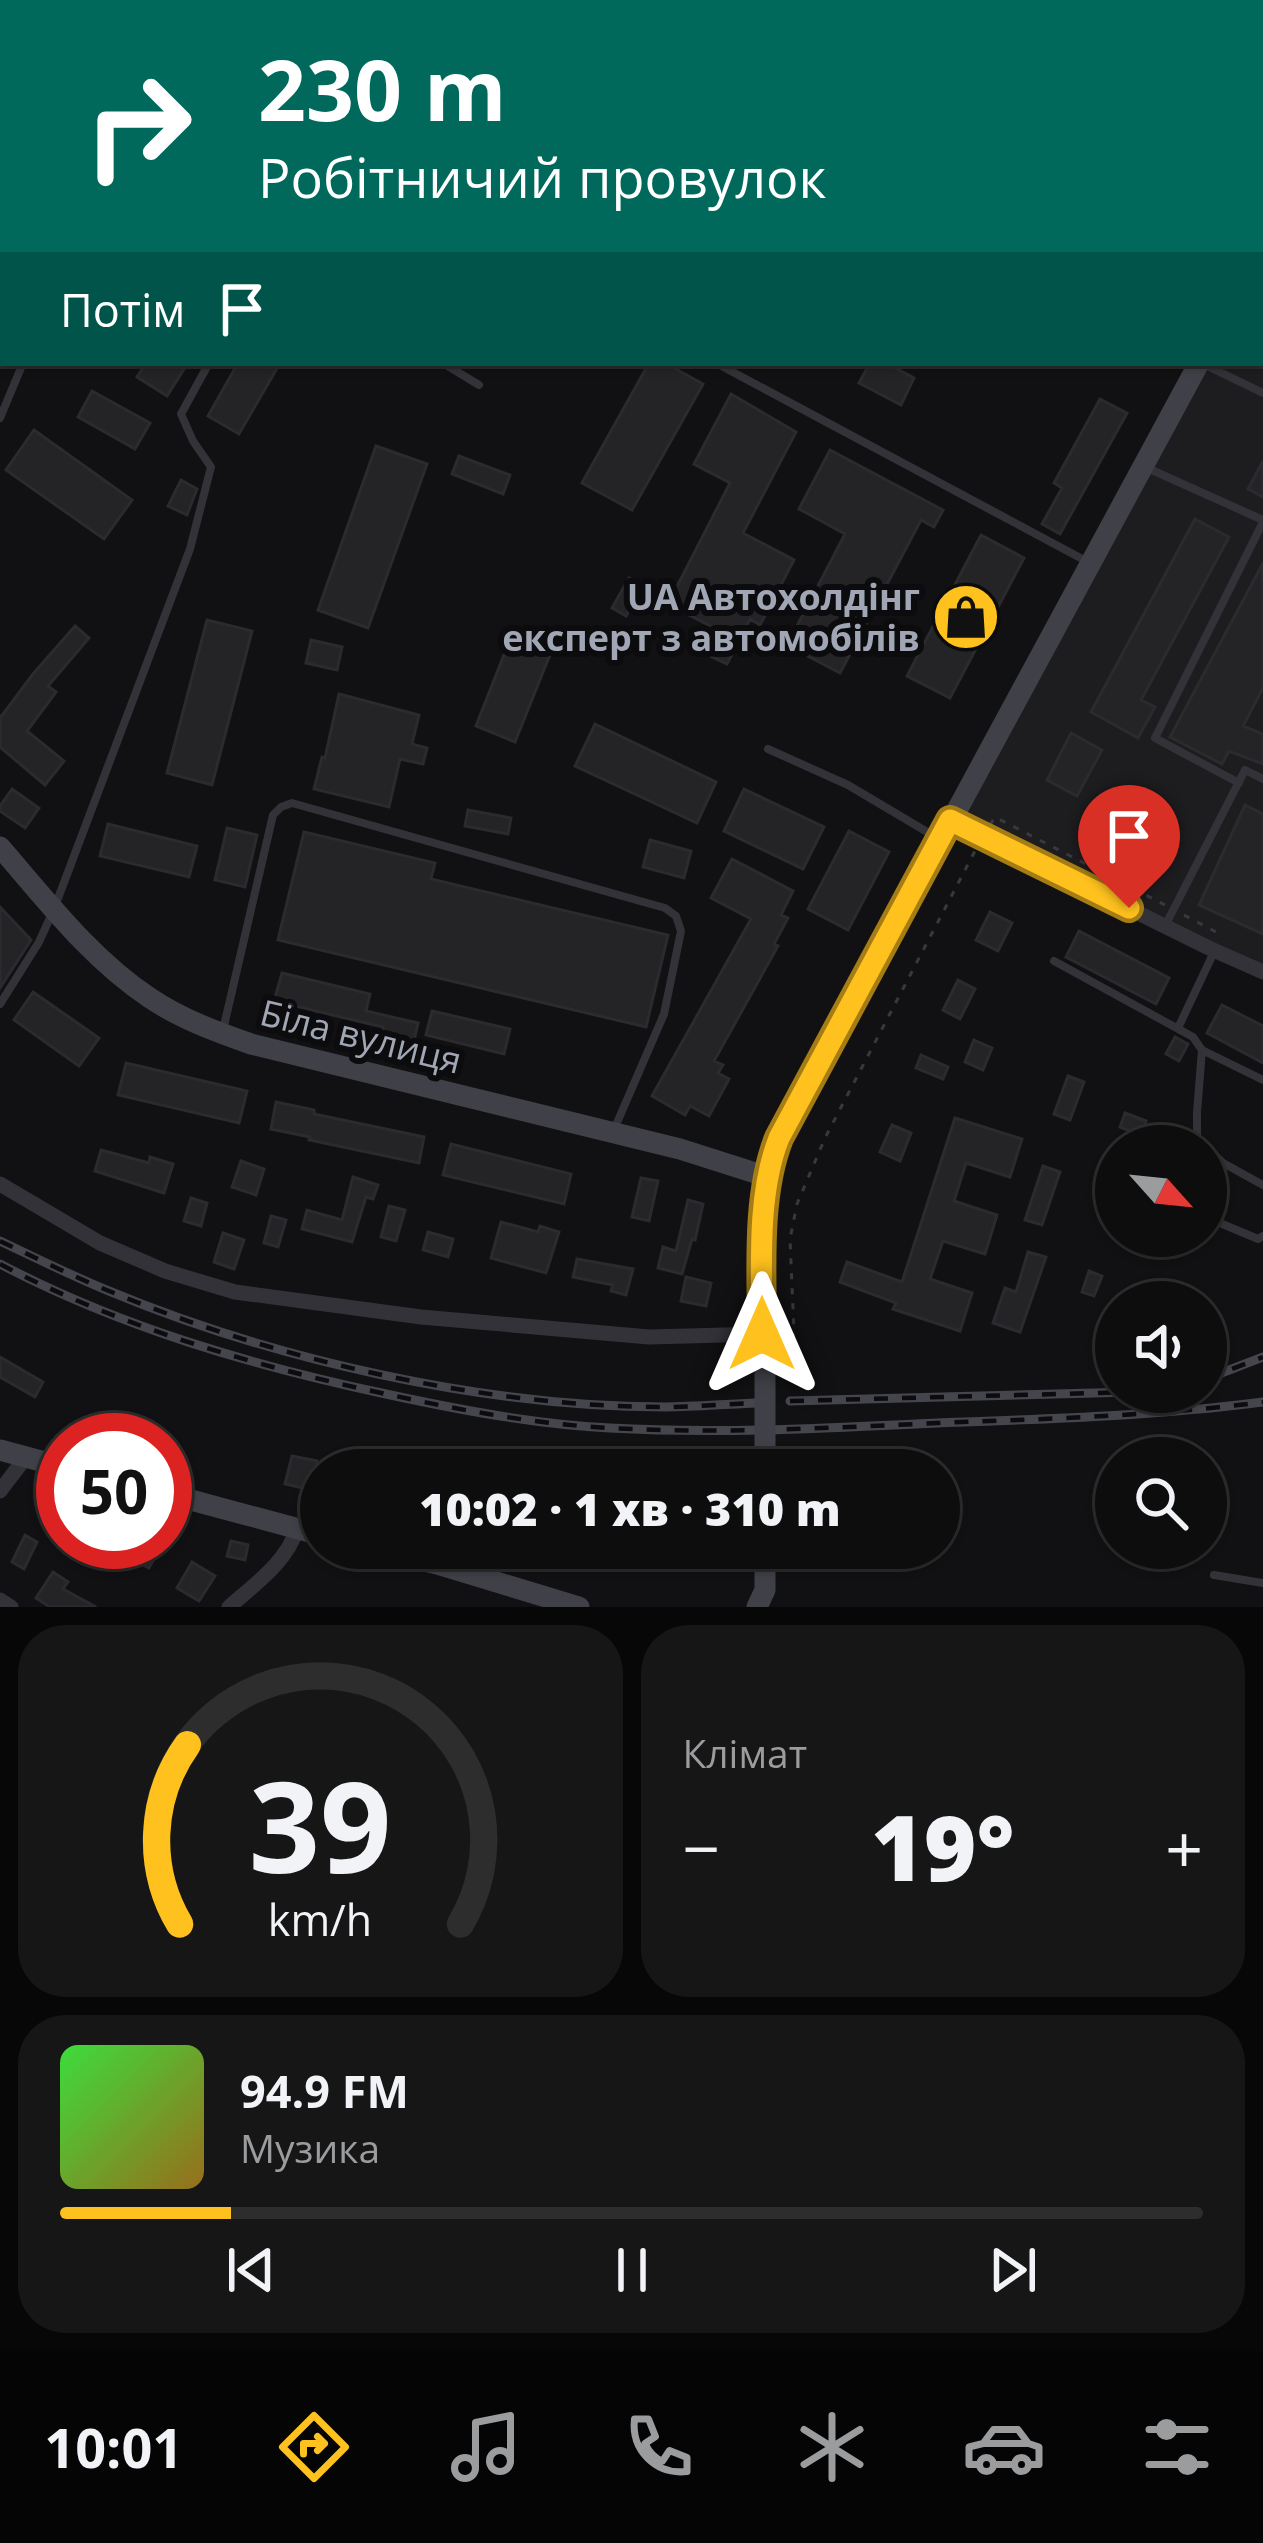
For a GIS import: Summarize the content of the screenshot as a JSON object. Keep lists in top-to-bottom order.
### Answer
{
  "streets": {
    "main road": ["Біла вулиця"]
  },
  "places": {
    "shop": ["UA Автохолдінг експерт з автомобілів"]
  },
  "north": "bottom right",
  "page": {
    "turn": ["230 m", "Робітничий провулок"],
    "then": "Потім",
    "limit": "50",
    "trip": "10:02 · 1 хв · 310 m",
    "tile": "Клімат",
    "heat": ["−", "19°", "+"],
    "song": ["94.9 FM", "Музика"],
    "tabs": "10:01",
    "gauge": ["39", "km/h"]
  }
}
